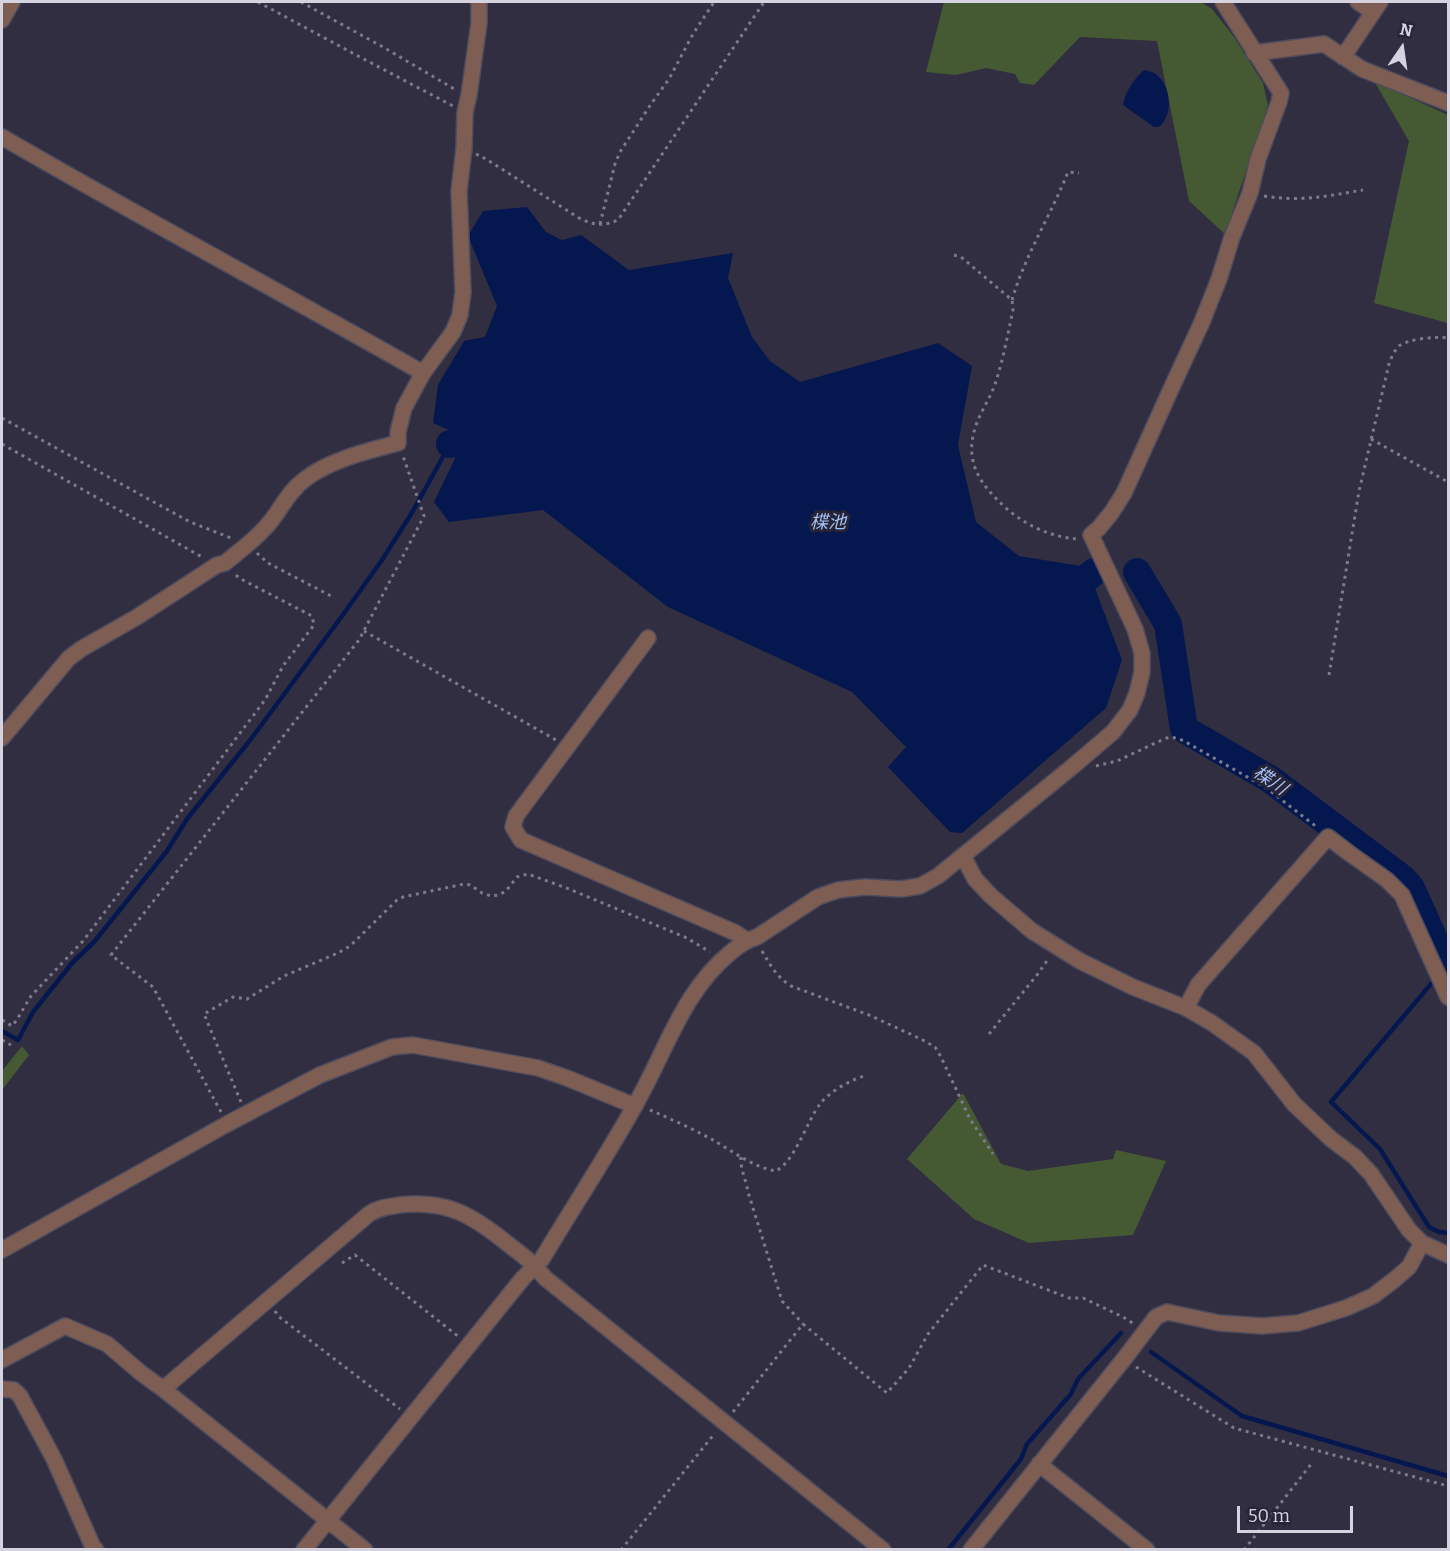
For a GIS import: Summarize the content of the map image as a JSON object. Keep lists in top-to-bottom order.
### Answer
{
  "water": ["楪池", "楪川"],
  "scale_bar": "50 m",
  "north": "top"
}
